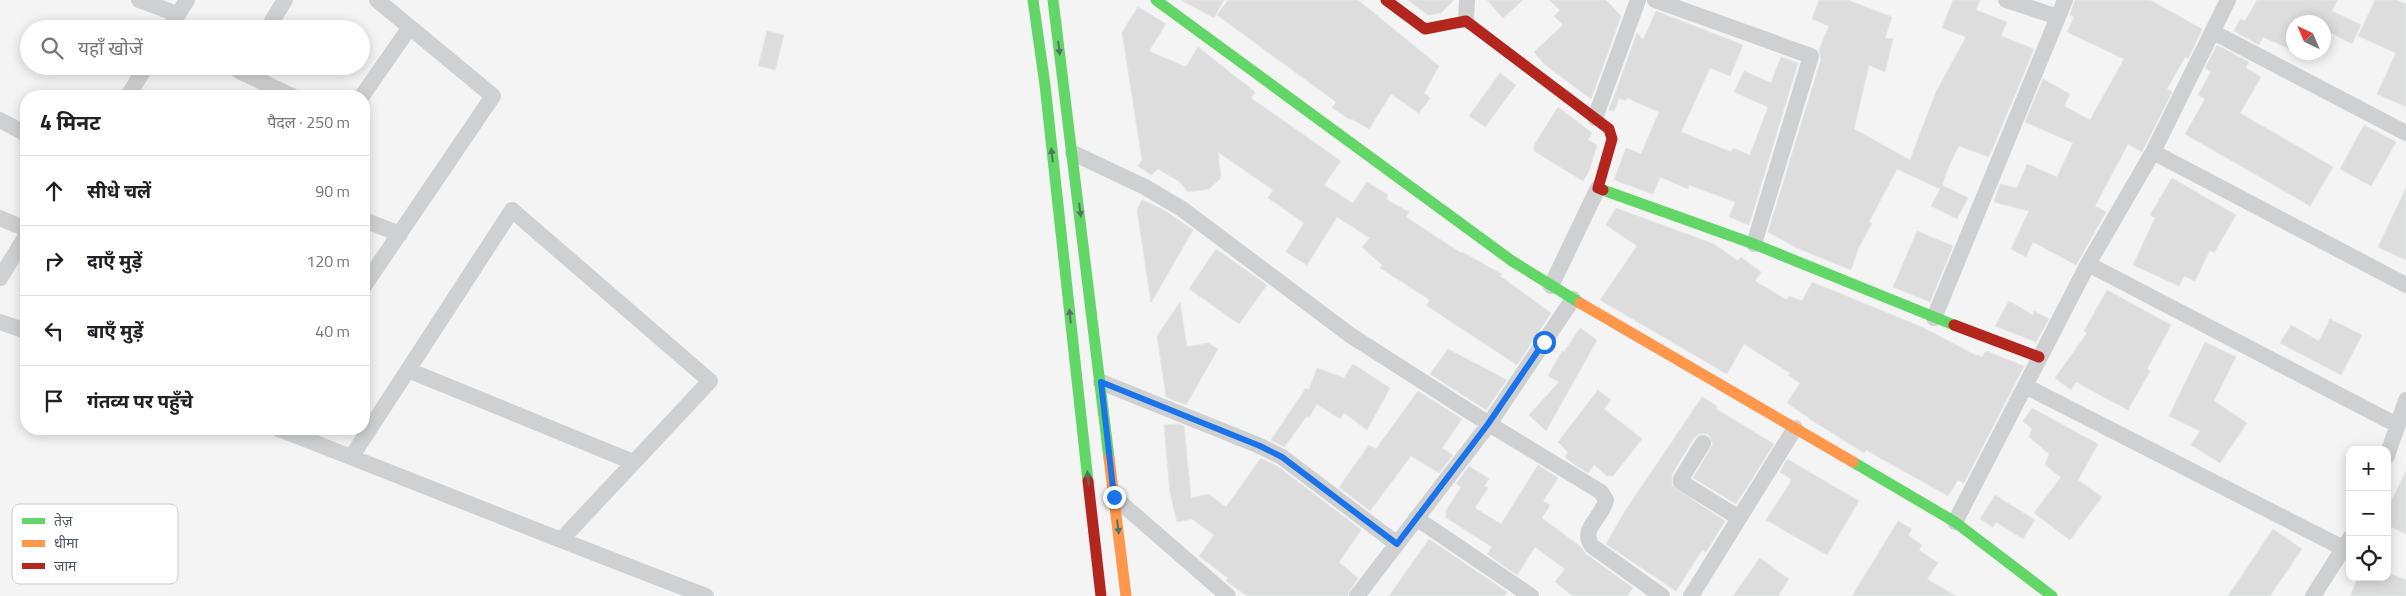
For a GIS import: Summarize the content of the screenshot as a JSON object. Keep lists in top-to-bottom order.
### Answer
{
  "legend": ["तेज़", "धीमा", "जाम"],
  "north": "top left",
  "page": {
    "search": "यहाँ खोजें",
    "heading": ["4 मिनट", "पैदल · 250 m"],
    "list": [
      ["सीधे चलें", "90 m"],
      ["दाएँ मुड़ें", "120 m"],
      ["बाएँ मुड़ें", "40 m"],
      "गंतव्य पर पहुँचे"
    ],
    "map_buttons": ["+", "−"]
  }
}
